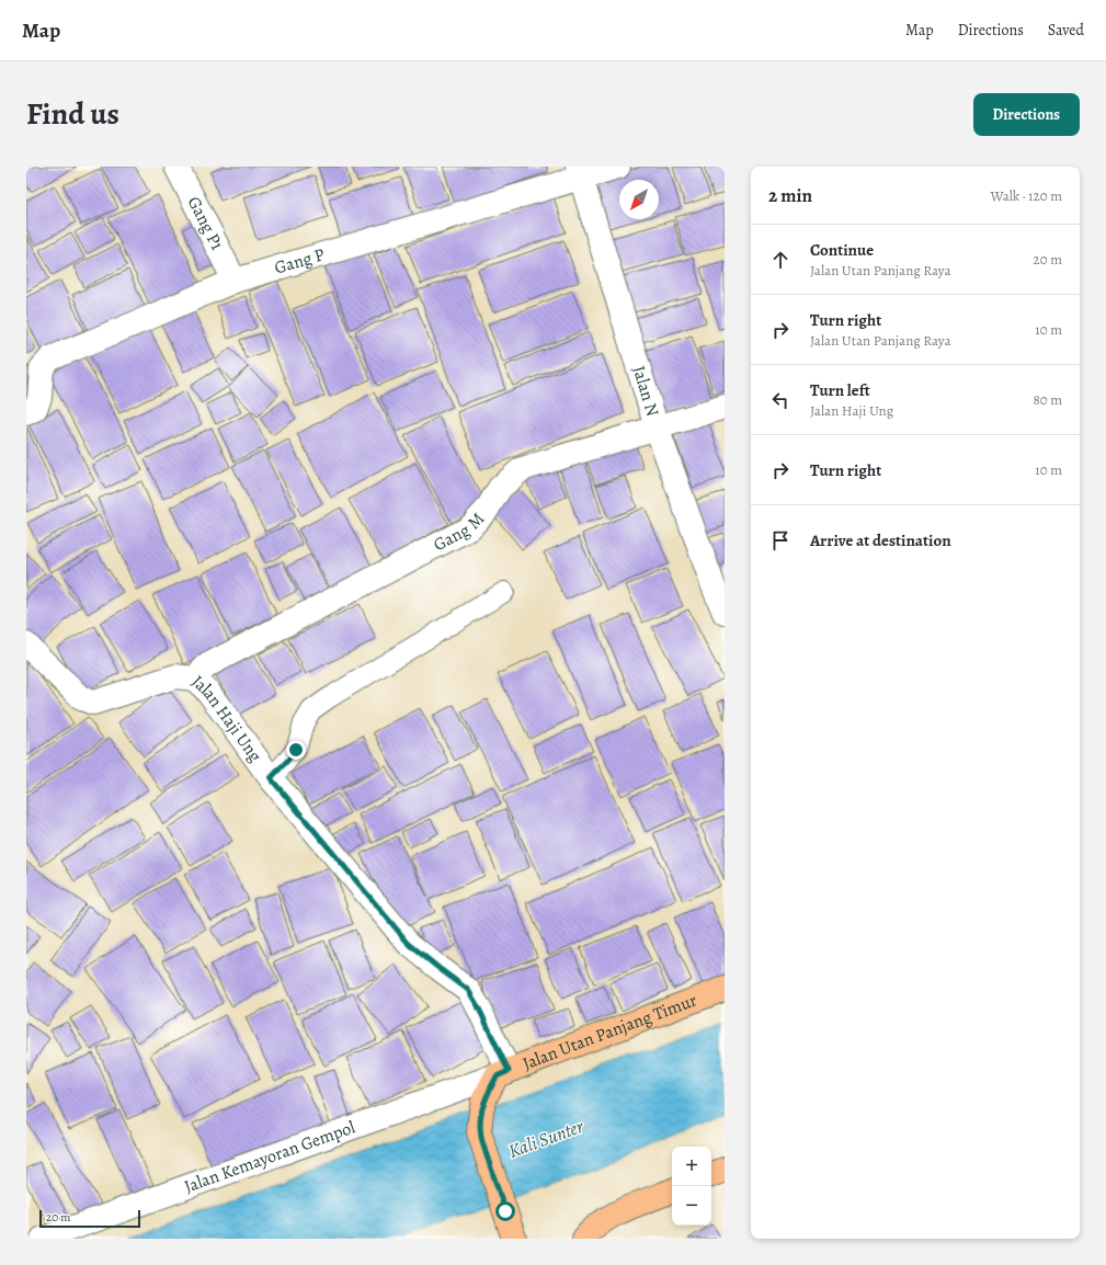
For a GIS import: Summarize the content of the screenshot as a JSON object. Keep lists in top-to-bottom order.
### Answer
{
  "streets": {
    "main road": ["Jalan Utan Panjang Timur"],
    "street": [
      "Gang P1",
      "Gang P",
      "Jalan N",
      "Gang M",
      "Jalan Haji Ung",
      "Jalan Kemayoran Gempol"
    ]
  },
  "crossings": [
    ["Gang P1", "Gang P"],
    ["Gang P", "Jalan N"],
    ["Jalan N", "Gang M"],
    ["Gang M", "Jalan Haji Ung"],
    ["Jalan Haji Ung", "Jalan Utan Panjang Timur"],
    ["Jalan Haji Ung", "Jalan Kemayoran Gempol"],
    ["Jalan Utan Panjang Timur", "Jalan Kemayoran Gempol"]
  ],
  "water": ["Kali Sunter"],
  "scale_bar": "20 m",
  "north": "bottom left",
  "page": {
    "header": "Map",
    "nav": ["Map", "Directions", "Saved"],
    "title": "Find us",
    "buttons": "Directions",
    "heading": ["2 min", "Walk · 120 m"],
    "list": [
      ["Continue", "Jalan Utan Panjang Raya", "20 m"],
      ["Turn right", "Jalan Utan Panjang Raya", "10 m"],
      ["Turn left", "Jalan Haji Ung", "80 m"],
      ["Turn right", "10 m"],
      "Arrive at destination"
    ],
    "map_buttons": ["+", "−"],
    "scale": "20 m"
  }
}
